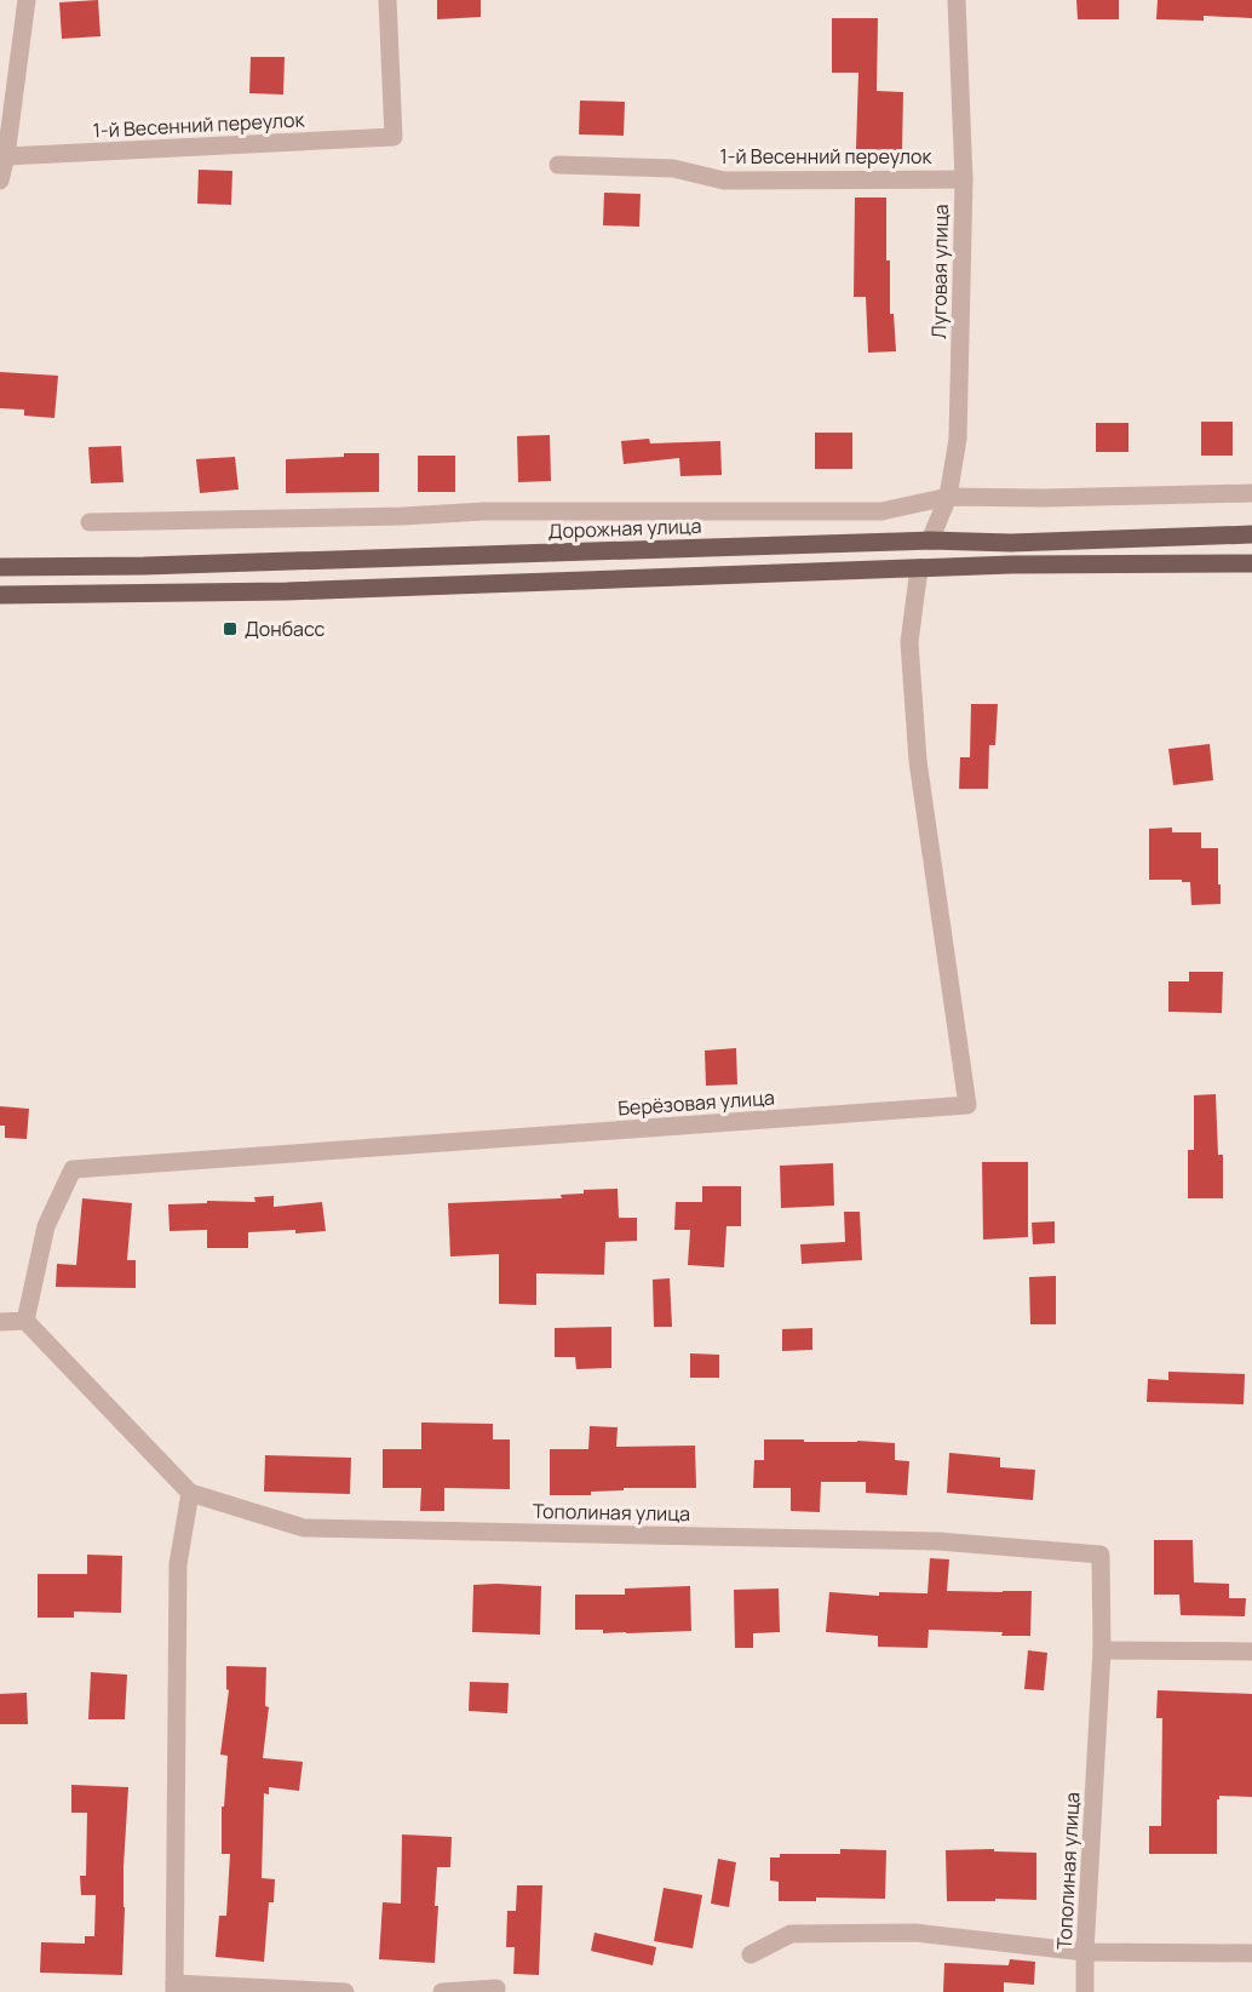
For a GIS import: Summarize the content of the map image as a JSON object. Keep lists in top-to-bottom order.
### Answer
{
  "streets": {
    "main road": ["Дорожная улица"],
    "street": [
      "1-й Весенний переулок",
      "Луговая улица",
      "Берёзовая улица",
      "Тополиная улица"
    ]
  },
  "crossings": [
    ["1-й Весенний переулок", "Луговая улица"],
    ["Луговая улица", "Дорожная улица"]
  ],
  "places": {
    "transit": ["Донбасс"]
  }
}
